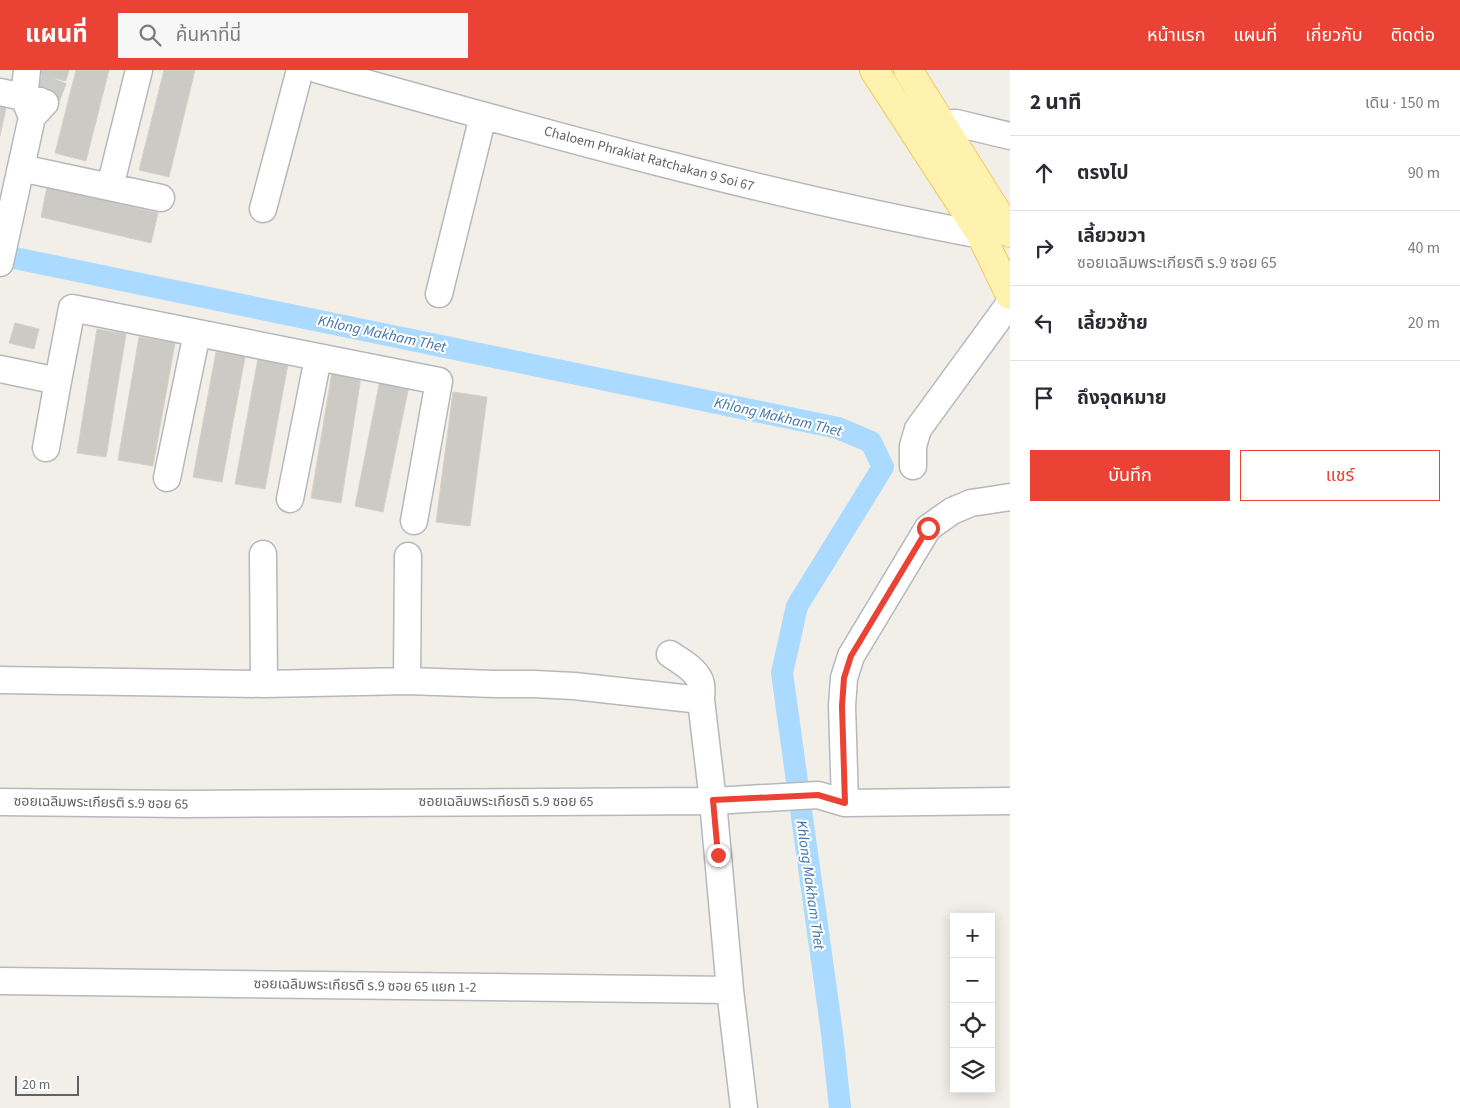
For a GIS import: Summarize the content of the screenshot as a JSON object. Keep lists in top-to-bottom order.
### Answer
{
  "streets": {
    "street": ["Chaloem Phrakiat Ratchakan 9 Soi 67", "ซอยเฉลิมพระเกียรติ ร.9 ซอย 65", "ซอยเฉลิมพระเกียรติ ร.9 ซอย 65 แยก 1-2"]
  },
  "water": ["Khlong Makham Thet"],
  "scale_bar": "20 m",
  "page": {
    "header": "แผนที่",
    "search": "ค้นหาที่นี่",
    "nav": [
      "หน้าแรก",
      "แผนที่",
      "เกี่ยวกับ",
      "ติดต่อ"
    ],
    "heading": ["2 นาที", "เดิน · 150 m"],
    "list": [
      ["ตรงไป", "90 m"],
      ["เลี้ยวขวา", "ซอยเฉลิมพระเกียรติ ร.9 ซอย 65", "40 m"],
      ["เลี้ยวซ้าย", "20 m"],
      "ถึงจุดหมาย"
    ],
    "buttons": ["บันทึก", "แชร์"],
    "map_buttons": ["+", "−"],
    "scale": "20 m"
  }
}
